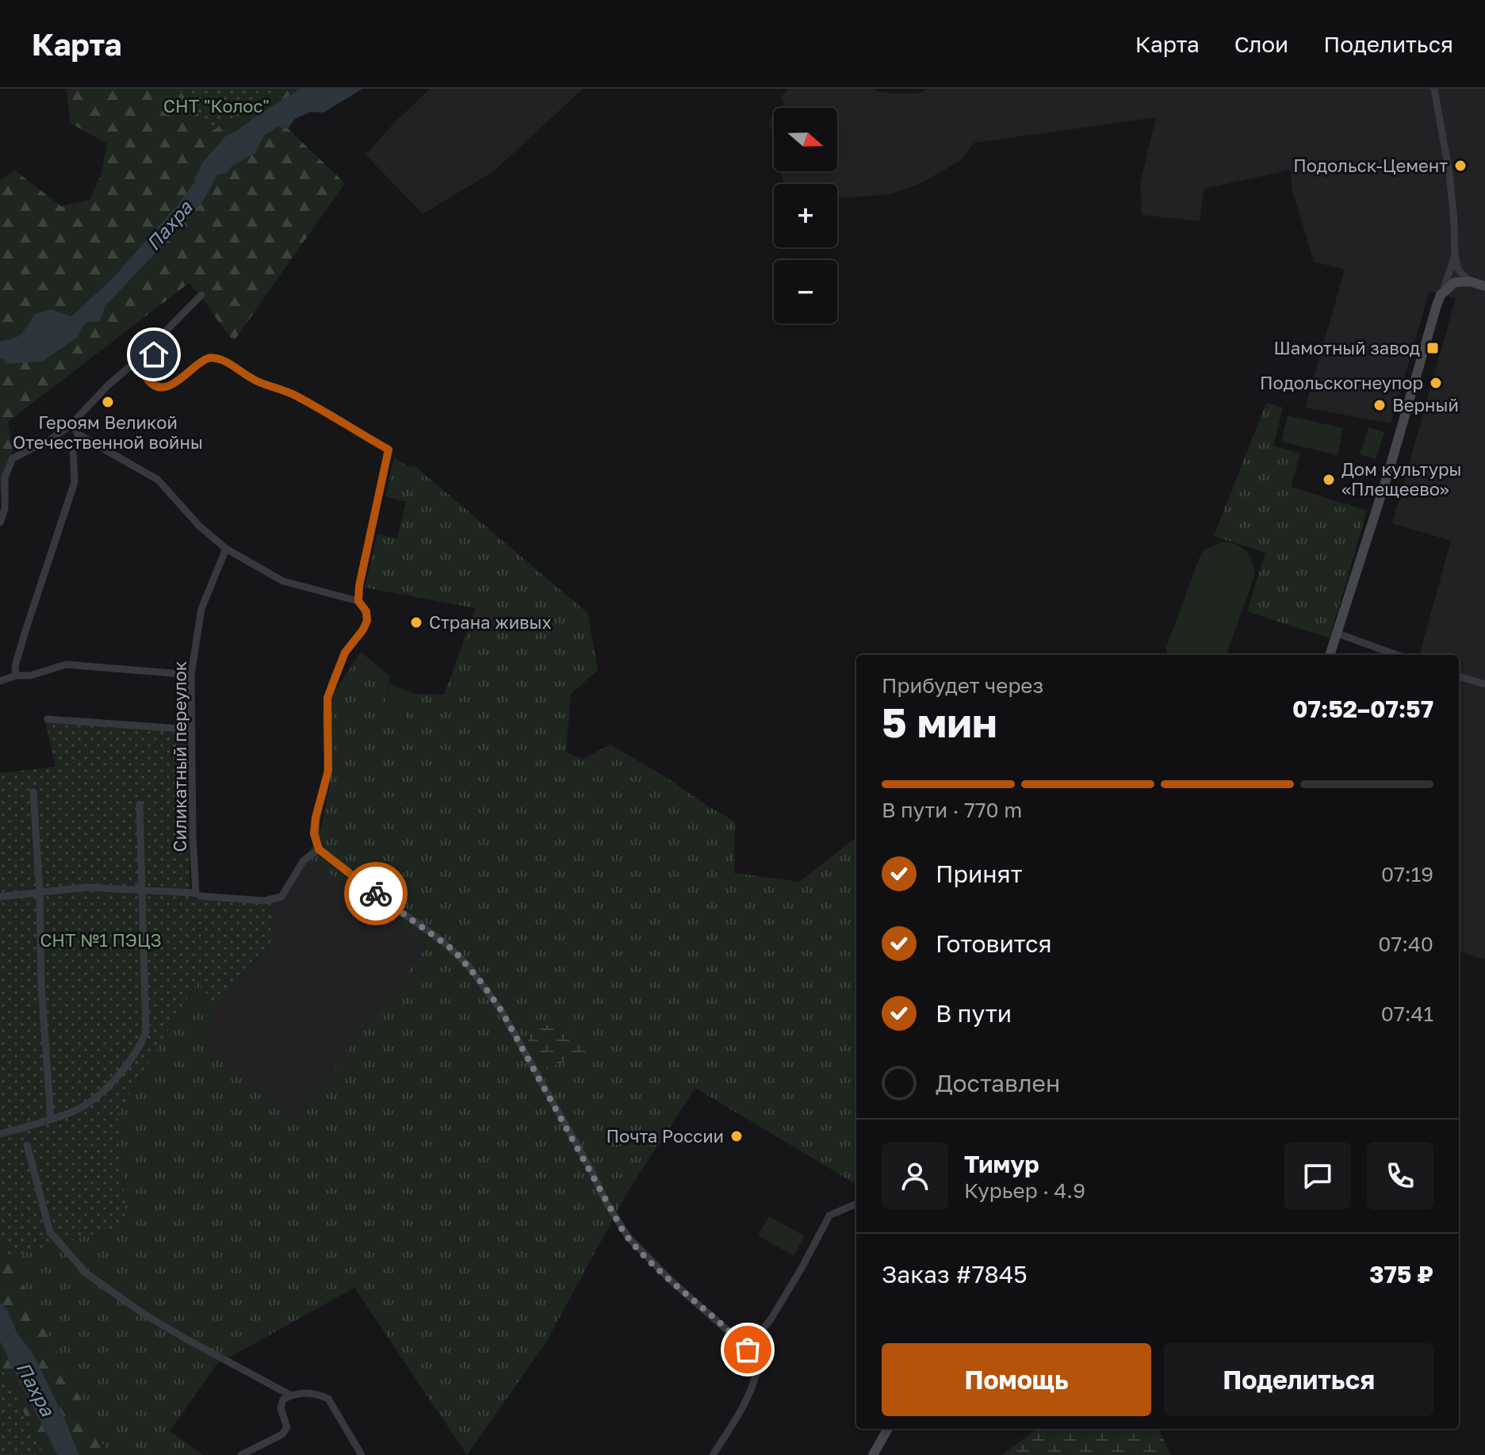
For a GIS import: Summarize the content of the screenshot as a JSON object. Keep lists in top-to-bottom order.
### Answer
{
  "streets": {
    "street": ["Силикатный переулок"]
  },
  "water": ["Пахра"],
  "parks": ["СНТ \"Колос\"", "СНТ №1 ПЭЦЗ"],
  "places": {
    "other": [
      "Подольск-Цемент",
      "Подольскогнеупор",
      "Героям Великой Отечественной войны",
      "Верный",
      "Дом культуры «Плещеево»",
      "Страна живых",
      "Почта России"
    ],
    "transit": ["Шамотный завод"]
  },
  "north": "right",
  "page": {
    "header": "Карта",
    "nav": ["Карта", "Слои", "Поделиться"],
    "map_buttons": ["+", "−"],
    "heading": ["5 мин", "Прибудет через", "07:52–07:57"],
    "panel": [
      "Тимур",
      "Курьер · 4.9",
      "Заказ #7845",
      "375 ₽"
    ],
    "bar": "В пути · 770 m",
    "list": [
      ["Принят", "07:19"],
      ["Готовится", "07:40"],
      ["В пути", "07:41"],
      "Доставлен"
    ],
    "buttons": ["Помощь", "Поделиться"]
  }
}
